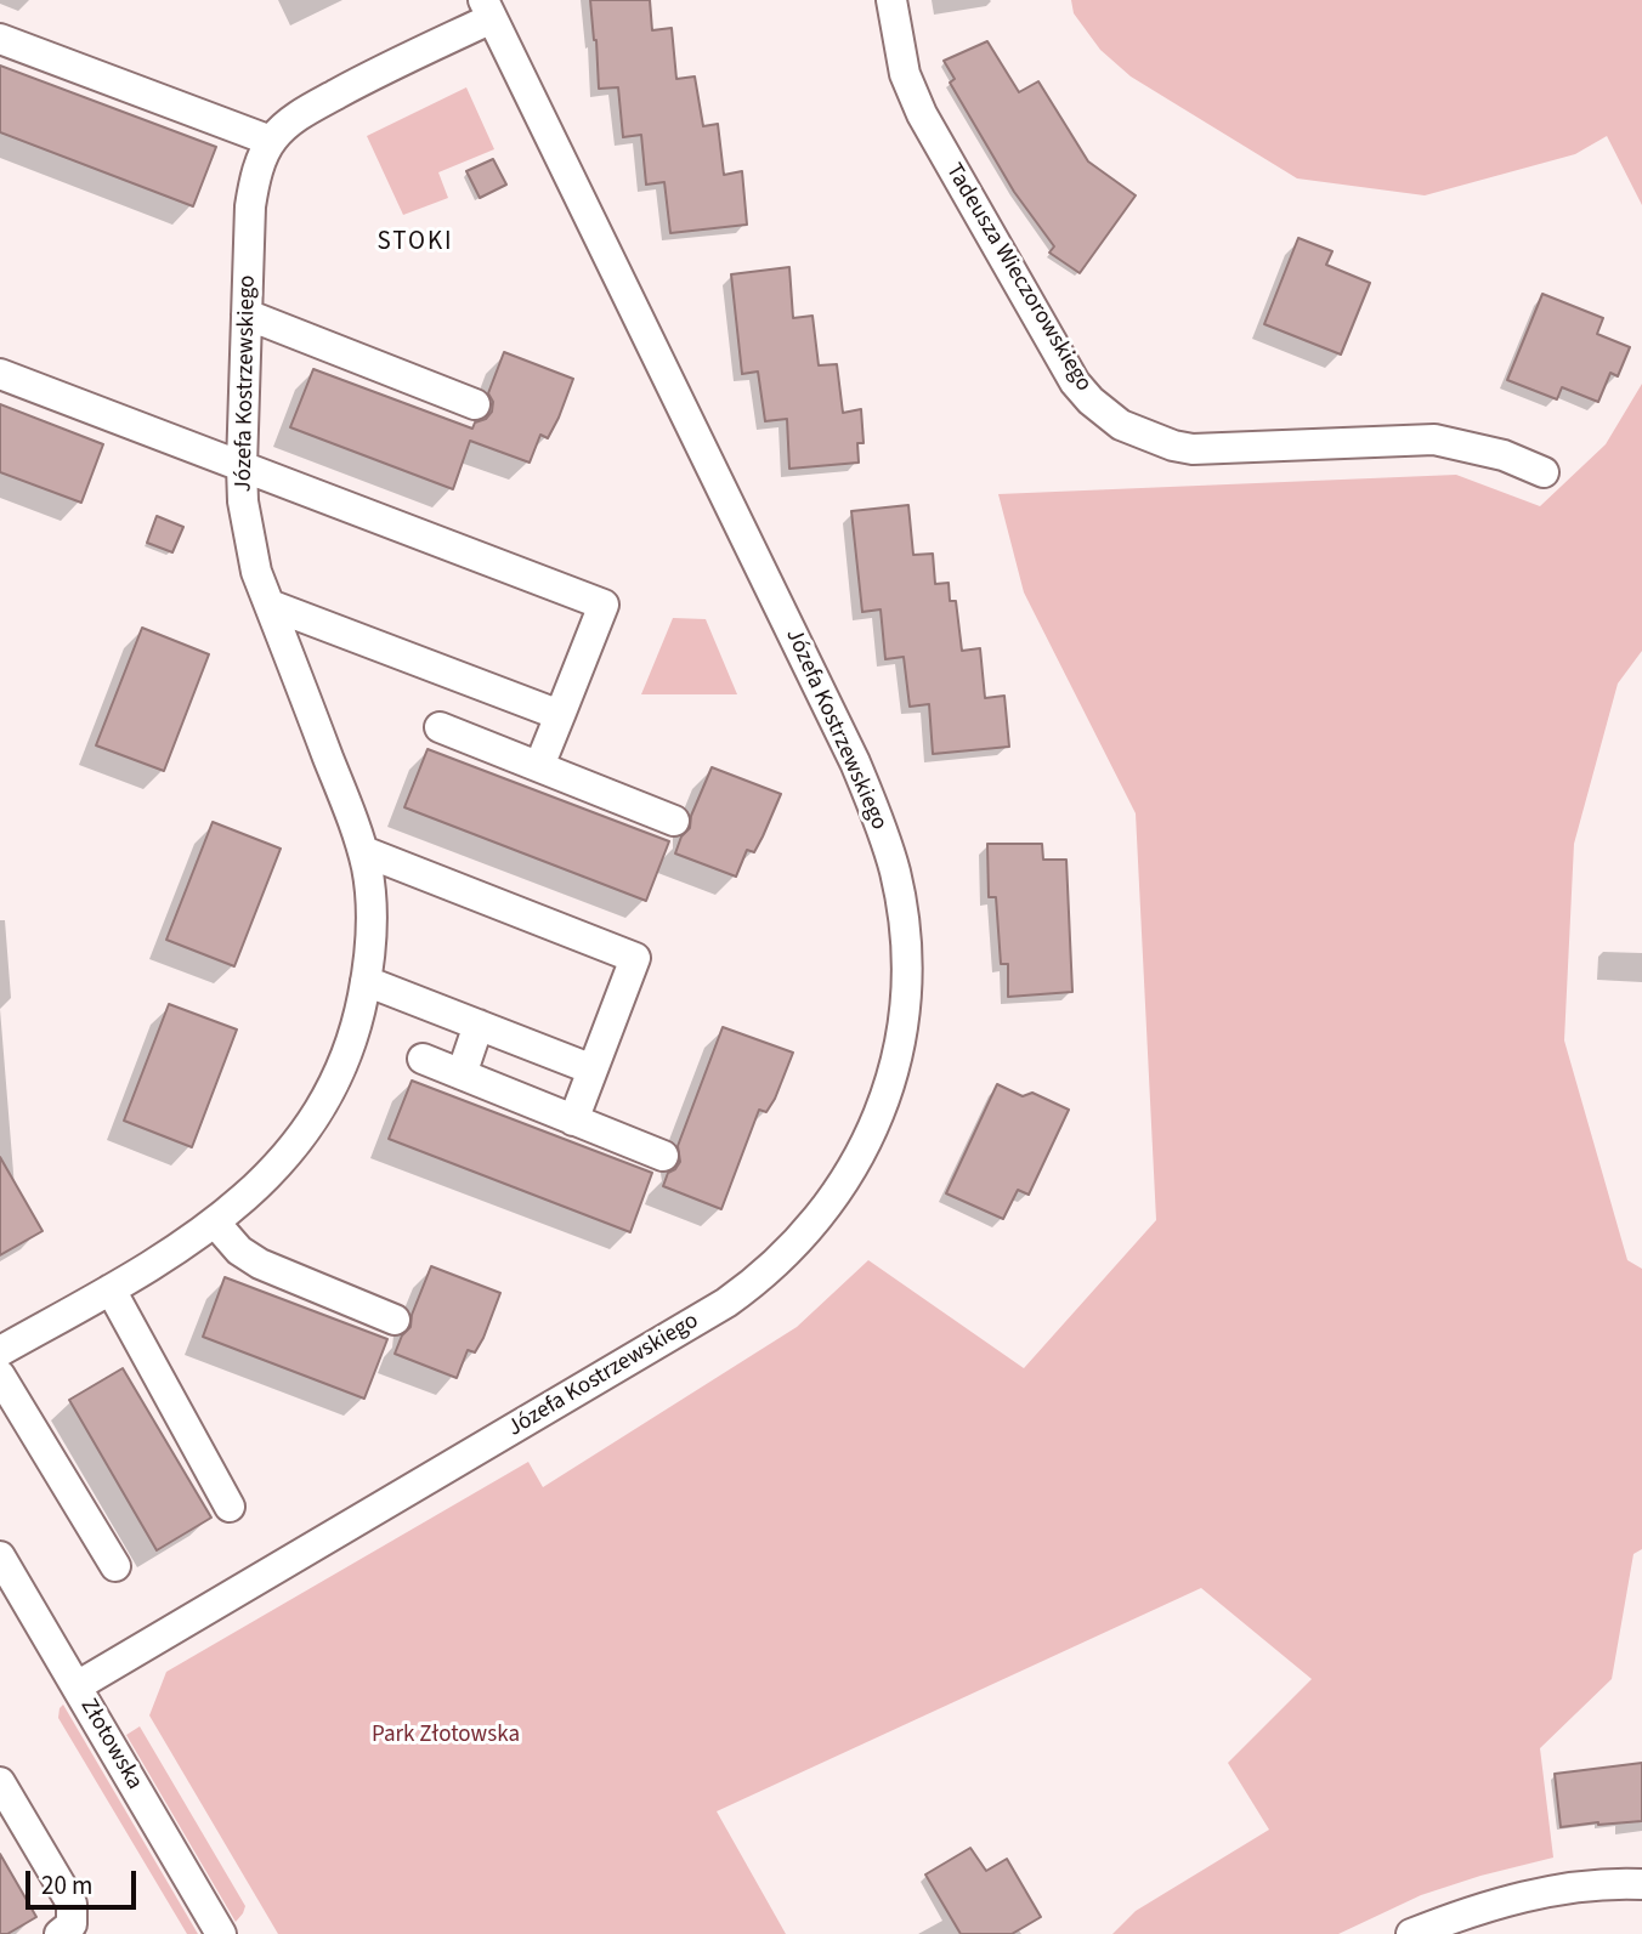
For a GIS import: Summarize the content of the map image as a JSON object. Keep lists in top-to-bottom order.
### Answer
{
  "streets": {
    "street": ["Tadeusza Wieczorowskiego", "Józefa Kostrzewskiego", "Złotowska"]
  },
  "crossings": [
    ["Józefa Kostrzewskiego", "Złotowska"]
  ],
  "districts": ["STOKI"],
  "parks": ["Park Złotowska"],
  "scale_bar": "20 m"
}
